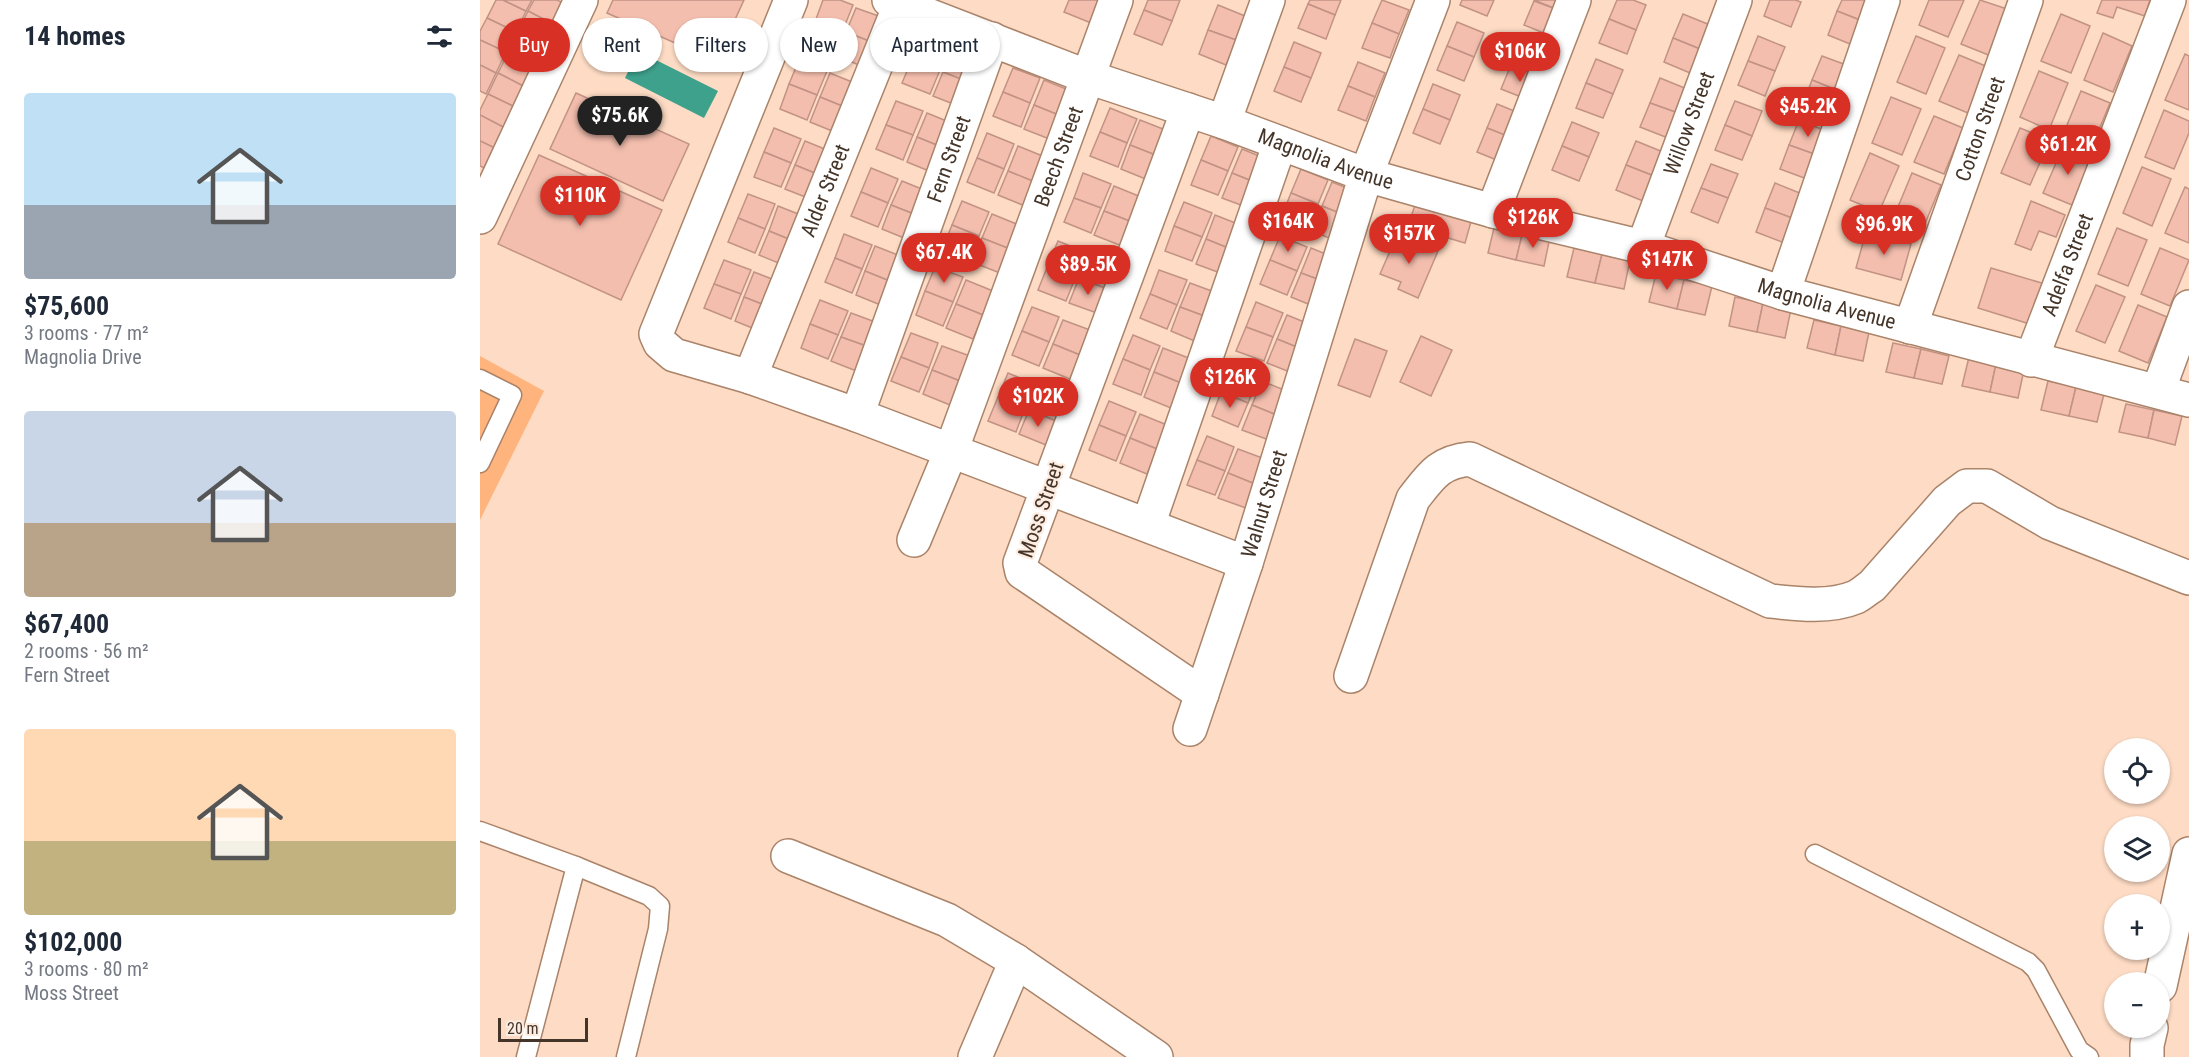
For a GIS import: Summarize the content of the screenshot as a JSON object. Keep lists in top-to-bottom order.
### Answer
{
  "streets": {
    "street": [
      "Willow Street",
      "Cotton Street",
      "Beech Street",
      "Magnolia Avenue",
      "Fern Street",
      "Alder Street",
      "Adelfa Street",
      "Walnut Street",
      "Moss Street"
    ]
  },
  "crossings": [
    ["Willow Street", "Magnolia Avenue"],
    ["Cotton Street", "Magnolia Avenue"],
    ["Beech Street", "Magnolia Avenue"],
    ["Magnolia Avenue", "Alder Street"],
    ["Magnolia Avenue", "Adelfa Street"],
    ["Magnolia Avenue", "Walnut Street"],
    ["Magnolia Avenue", "Moss Street"],
    ["Walnut Street", "Moss Street"]
  ],
  "scale_bar": "20 m",
  "page": {
    "heading": "14 homes",
    "chip": [
      "Buy",
      "Rent",
      "Filters",
      "New",
      "Apartment"
    ],
    "price": [
      "$106K",
      "$45.2K",
      "$75.6K",
      "$61.2K",
      "$110K",
      "$126K",
      "$164K",
      "$96.9K",
      "$157K",
      "$67.4K",
      "$147K",
      "$89.5K",
      "$126K",
      "$102K"
    ],
    "list": [
      {
        "name": "$75,600",
        "note": "3 rooms · 77 m² · Magnolia Drive"
      },
      {
        "name": "$67,400",
        "note": "2 rooms · 56 m² · Fern Street"
      },
      {
        "name": "$102,000",
        "note": "3 rooms · 80 m² · Moss Street"
      }
    ],
    "map_buttons": ["+", "−"],
    "scale": "20 m"
  }
}
